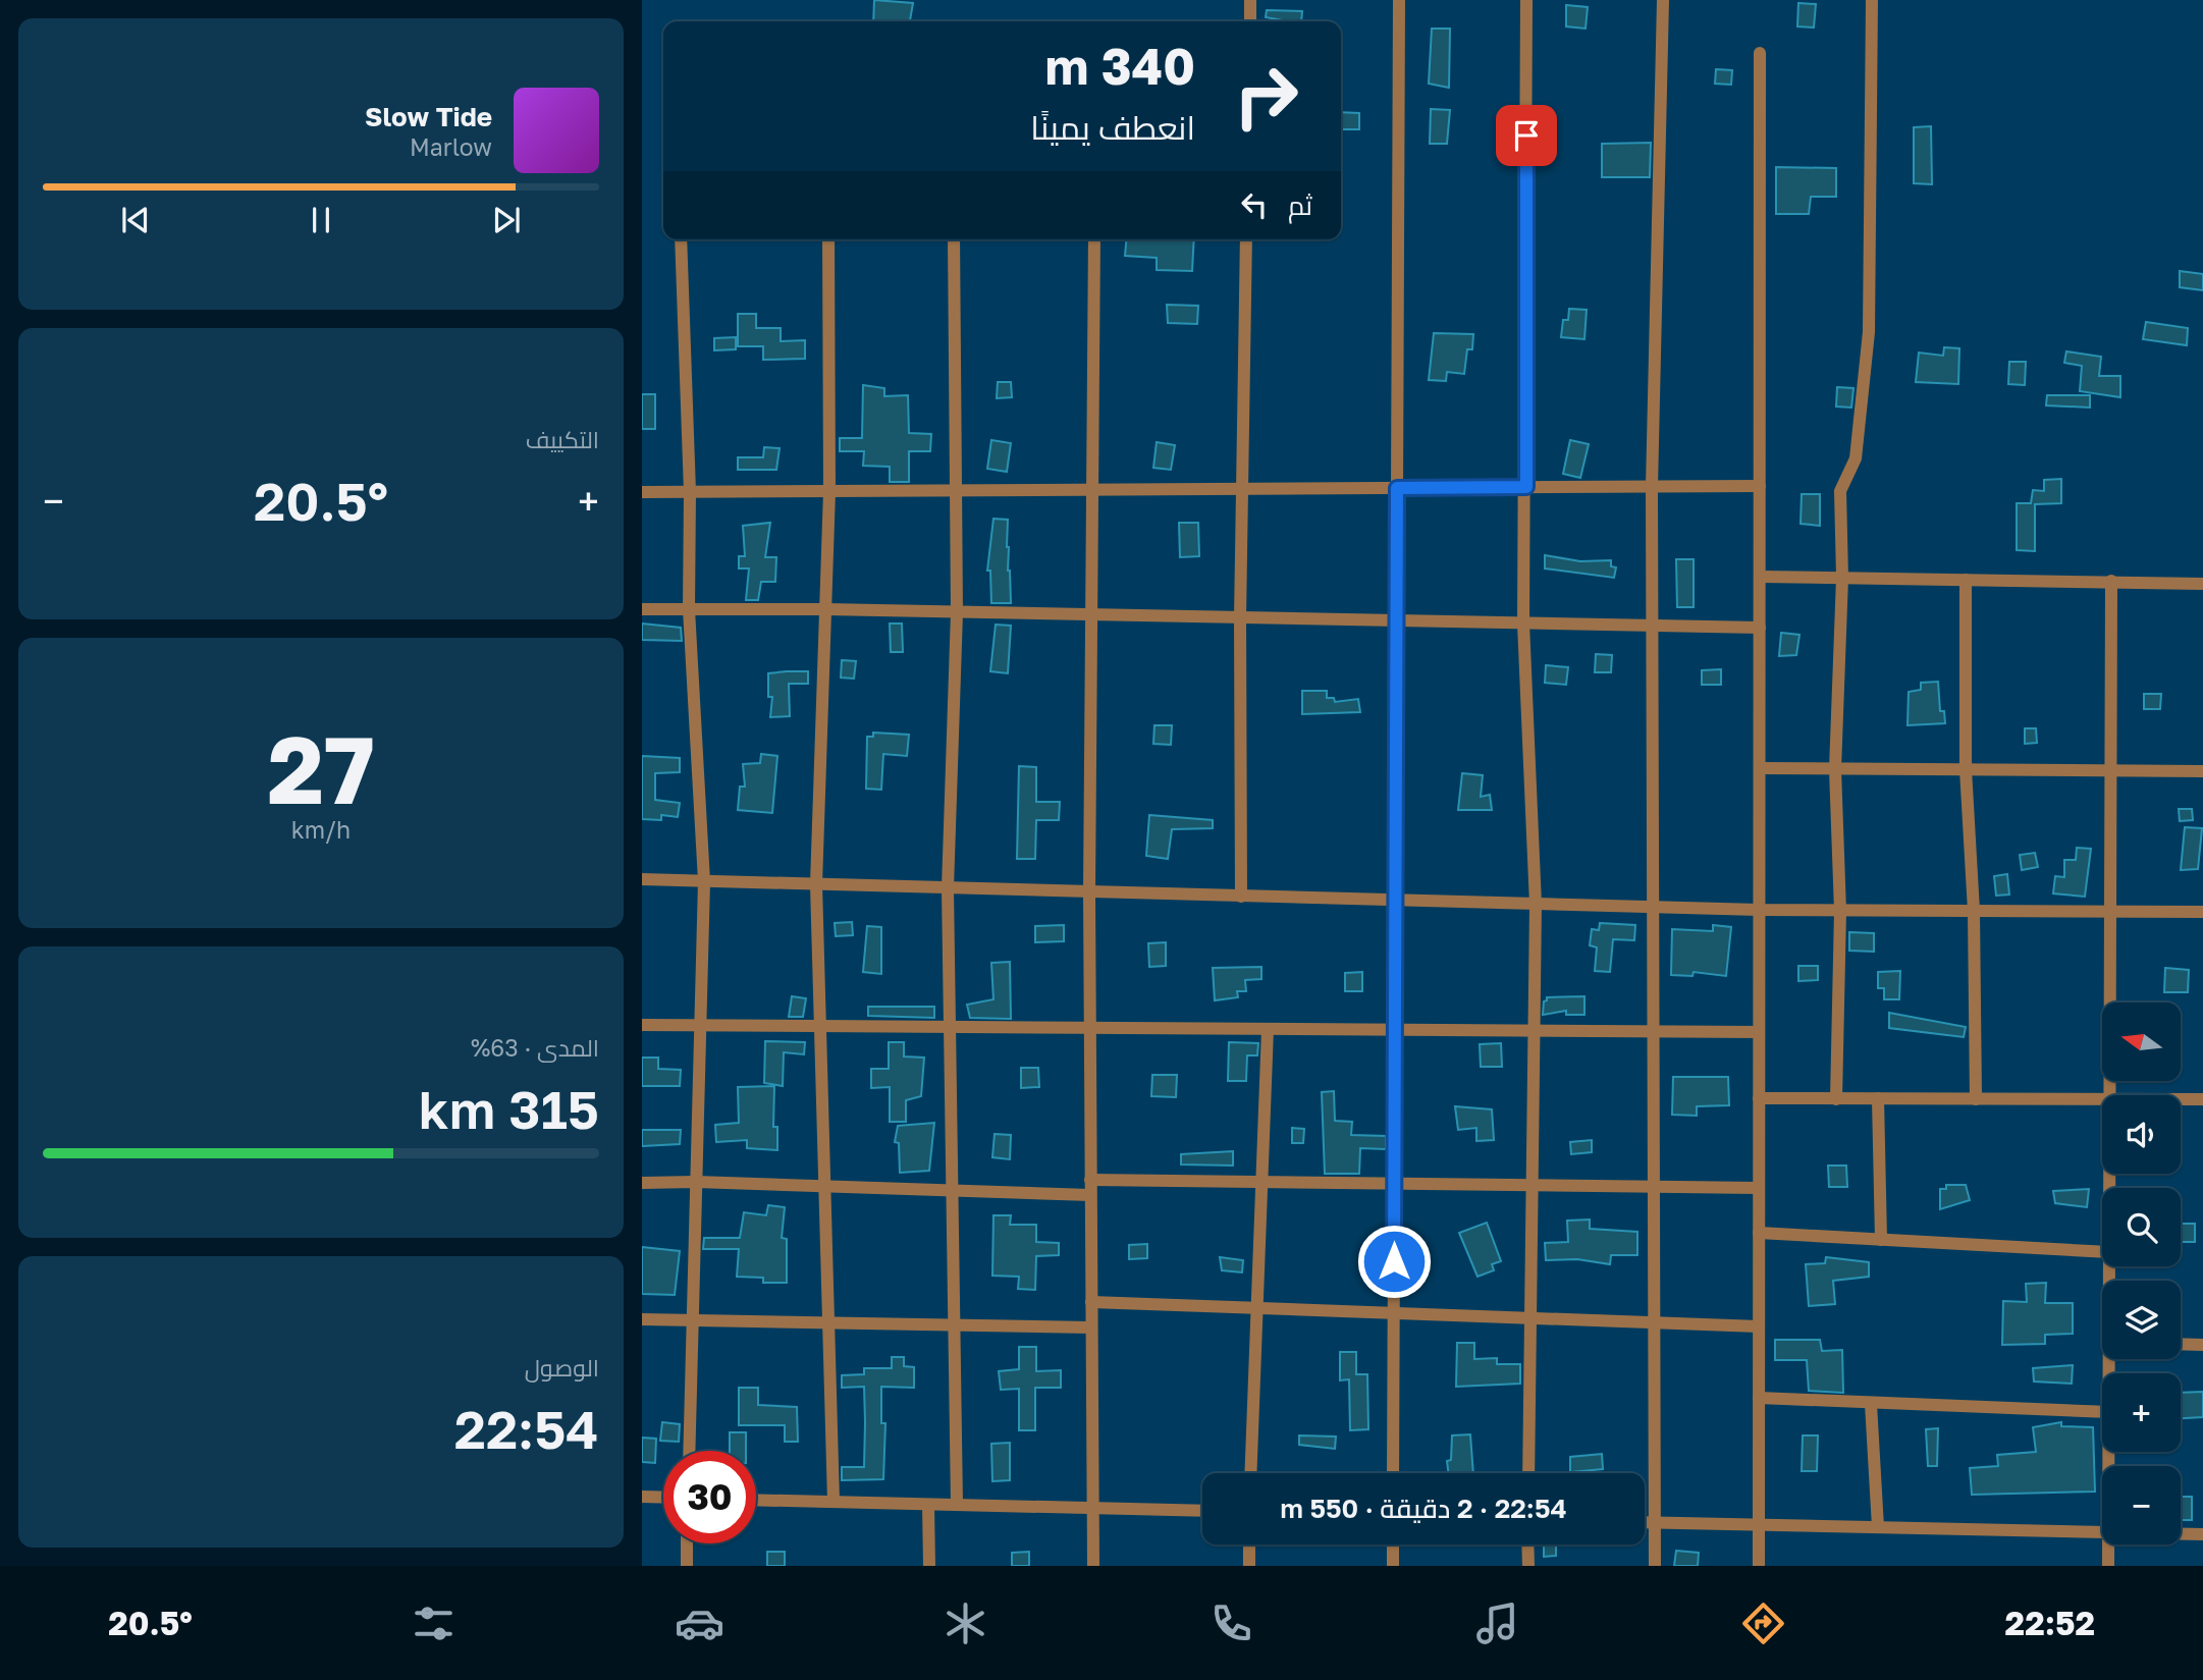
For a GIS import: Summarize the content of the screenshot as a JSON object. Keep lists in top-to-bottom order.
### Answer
{
  "north": "left",
  "page": {
    "turn": ["340 m", "انعطف يمينًا"],
    "song": ["Slow Tide", "Marlow"],
    "then": "ثم",
    "tile": [
      "التكييف",
      ["27", "km/h"],
      ["المدى · 63%", "315 km"],
      ["الوصول", "22:54"]
    ],
    "heat": ["−", "20.5°", "+"],
    "map_buttons": ["+", "−"],
    "limit": "30",
    "trip": "22:54 · 2 دقيقة · 550 m",
    "tabs": ["22:52", "20.5°"]
  }
}
